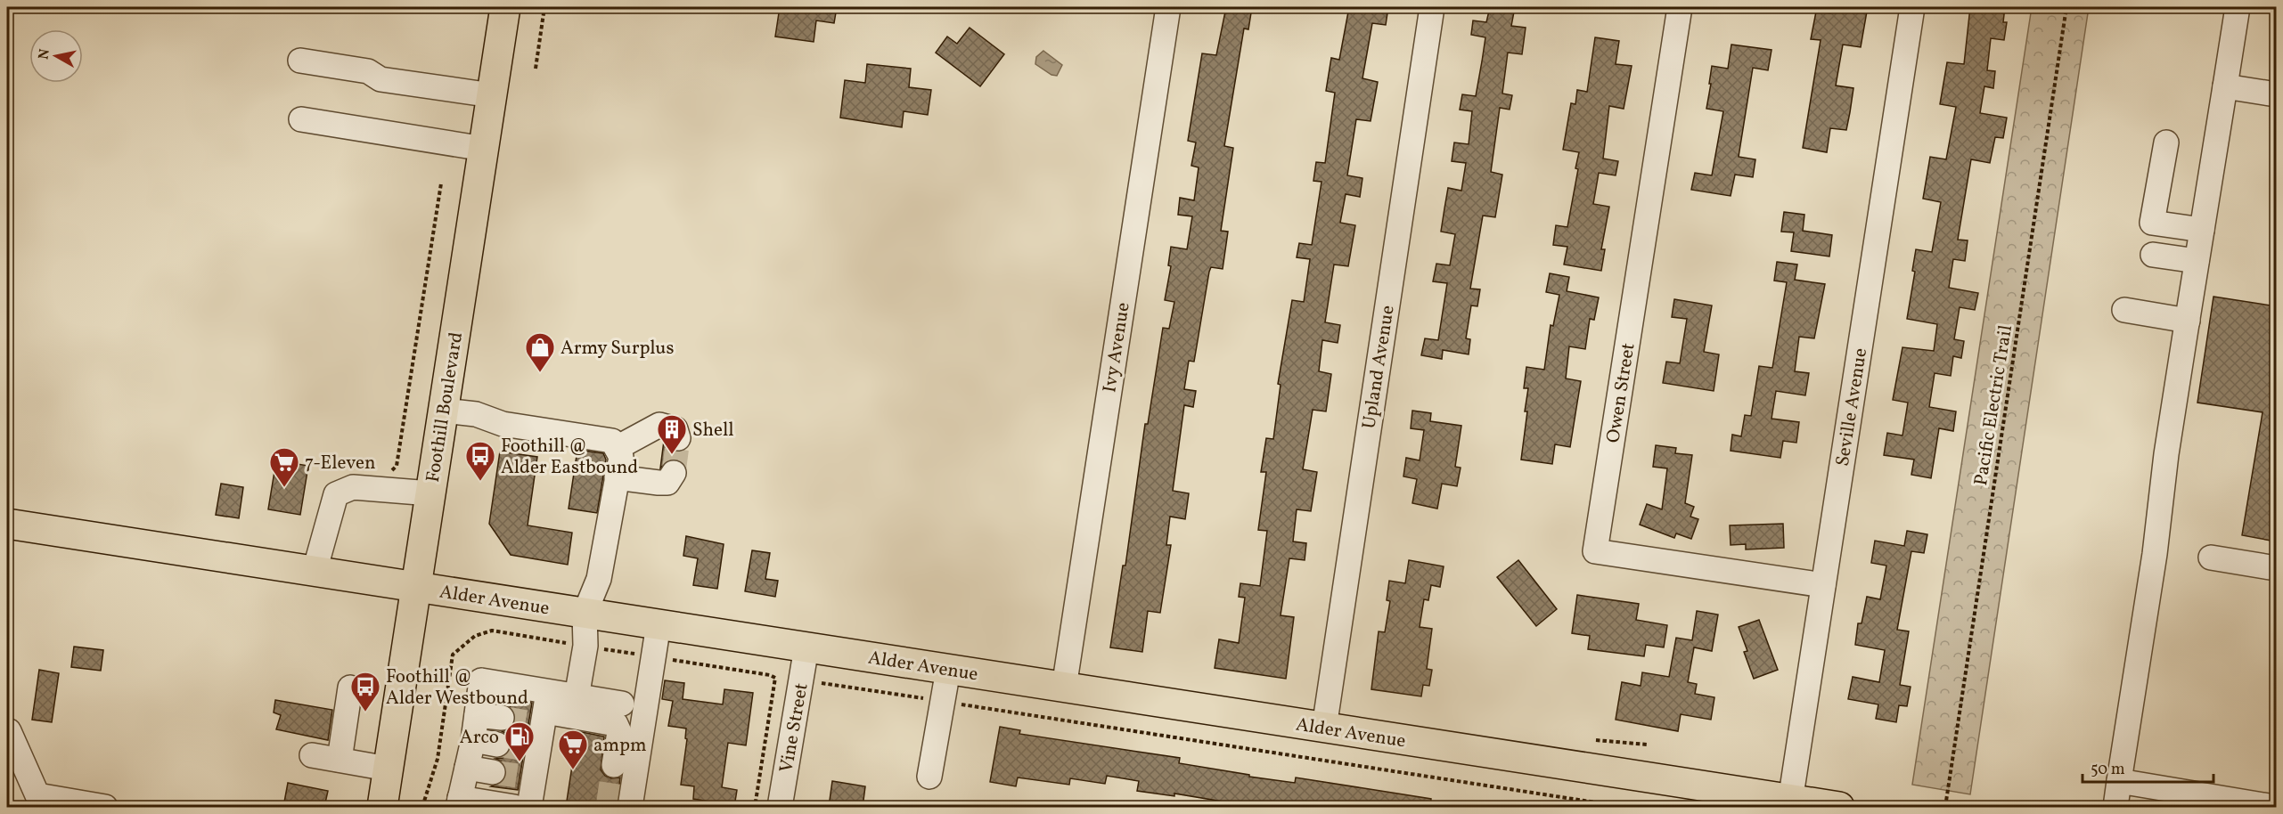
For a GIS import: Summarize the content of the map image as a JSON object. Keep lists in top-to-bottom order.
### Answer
{
  "streets": {
    "main road": ["Foothill Boulevard", "Alder Avenue"],
    "street": [
      "Ivy Avenue",
      "Upland Avenue",
      "Owen Street",
      "Seville Avenue",
      "Vine Street"
    ],
    "path": ["Pacific Electric Trail"]
  },
  "crossings": [
    ["Ivy Avenue", "Alder Avenue"],
    ["Upland Avenue", "Alder Avenue"],
    ["Owen Street", "Seville Avenue"],
    ["Foothill Boulevard", "Alder Avenue"],
    ["Seville Avenue", "Alder Avenue"],
    ["Alder Avenue", "Vine Street"]
  ],
  "places": {
    "shop": ["Army Surplus"],
    "building": ["Shell"],
    "bus stop": ["Foothill @ Alder Eastbound", "Foothill @ Alder Westbound"],
    "supermarket": ["7-Eleven", "ampm"],
    "fuel station": ["Arco"]
  },
  "scale_bar": "50 m",
  "north": "left"
}
